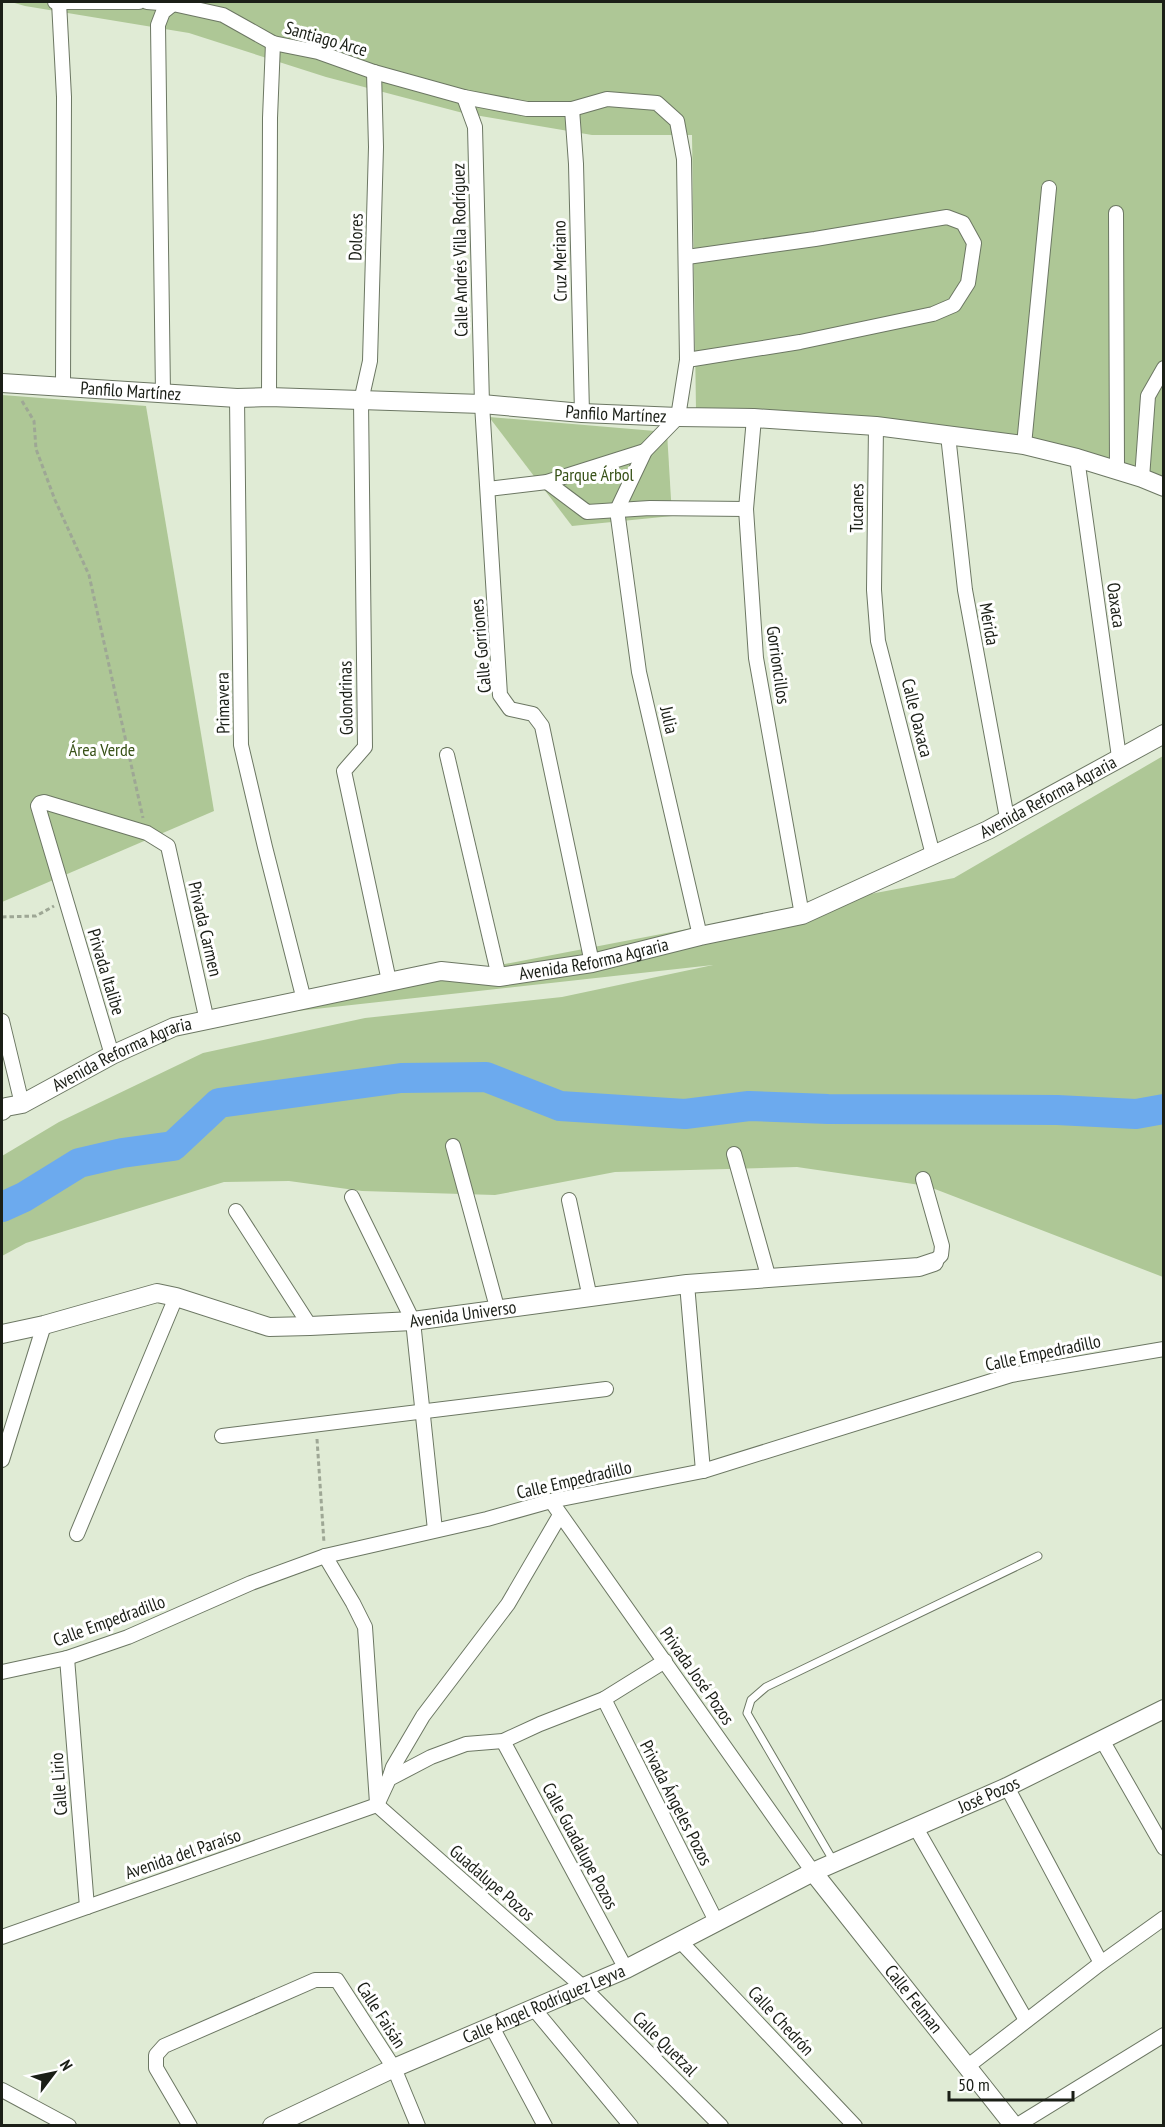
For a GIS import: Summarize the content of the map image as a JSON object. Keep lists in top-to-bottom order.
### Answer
{
  "streets": {
    "street": [
      "Santiago Arce",
      "Dolores",
      "Calle Andrés Villa Rodríguez",
      "Cruz Meriano",
      "Panfilo Martínez",
      "Tucanes",
      "Oaxaca",
      "Mérida",
      "Calle Gorriones",
      "Gorrioncillos",
      "Golondrinas",
      "Primavera",
      "Calle Oaxaca",
      "Julia",
      "Avenida Reforma Agraria",
      "Privada Carmen",
      "Privada Italibe",
      "Avenida Universo",
      "Calle Empedradillo",
      "Privada José Pozos",
      "Calle Lirio",
      "José Pozos",
      "Privada Ángeles Pozos",
      "Calle Guadalupe Pozos",
      "Avenida del Paraíso",
      "Guadalupe Pozos",
      "Calle Felman",
      "Calle Ángel Rodríguez Leyva",
      "Calle Faisán",
      "Calle Chedrón",
      "Calle Quetzal"
    ]
  },
  "crossings": [
    ["Santiago Arce", "Dolores"],
    ["Santiago Arce", "Calle Andrés Villa Rodríguez"],
    ["Santiago Arce", "Cruz Meriano"],
    ["Santiago Arce", "Panfilo Martínez"],
    ["Dolores", "Panfilo Martínez"],
    ["Dolores", "Golondrinas"],
    ["Calle Andrés Villa Rodríguez", "Panfilo Martínez"],
    ["Calle Andrés Villa Rodríguez", "Calle Gorriones"],
    ["Cruz Meriano", "Panfilo Martínez"],
    ["Panfilo Martínez", "Tucanes"],
    ["Panfilo Martínez", "Oaxaca"],
    ["Panfilo Martínez", "Mérida"],
    ["Panfilo Martínez", "Calle Gorriones"],
    ["Panfilo Martínez", "Gorrioncillos"],
    ["Panfilo Martínez", "Golondrinas"],
    ["Panfilo Martínez", "Primavera"],
    ["Tucanes", "Calle Oaxaca"],
    ["Oaxaca", "Avenida Reforma Agraria"],
    ["Mérida", "Avenida Reforma Agraria"],
    ["Calle Gorriones", "Avenida Reforma Agraria"],
    ["Gorrioncillos", "Avenida Reforma Agraria"],
    ["Golondrinas", "Avenida Reforma Agraria"],
    ["Primavera", "Avenida Reforma Agraria"],
    ["Calle Oaxaca", "Avenida Reforma Agraria"],
    ["Julia", "Avenida Reforma Agraria"],
    ["Avenida Reforma Agraria", "Privada Carmen"],
    ["Avenida Reforma Agraria", "Privada Italibe"],
    ["Privada Carmen", "Privada Italibe"],
    ["Calle Empedradillo", "Privada José Pozos"],
    ["Calle Empedradillo", "Calle Lirio"],
    ["Privada José Pozos", "José Pozos"],
    ["Privada José Pozos", "Calle Felman"],
    ["Privada José Pozos", "Calle Ángel Rodríguez Leyva"],
    ["Calle Lirio", "Avenida del Paraíso"],
    ["José Pozos", "Calle Felman"],
    ["José Pozos", "Calle Ángel Rodríguez Leyva"],
    ["Privada Ángeles Pozos", "Calle Ángel Rodríguez Leyva"],
    ["Calle Guadalupe Pozos", "Calle Ángel Rodríguez Leyva"],
    ["Avenida del Paraíso", "Guadalupe Pozos"],
    ["Guadalupe Pozos", "Calle Ángel Rodríguez Leyva"],
    ["Guadalupe Pozos", "Calle Quetzal"],
    ["Calle Felman", "Calle Ángel Rodríguez Leyva"],
    ["Calle Ángel Rodríguez Leyva", "Calle Faisán"],
    ["Calle Ángel Rodríguez Leyva", "Calle Chedrón"],
    ["Calle Ángel Rodríguez Leyva", "Calle Quetzal"]
  ],
  "parks": ["Parque Árbol", "Área Verde"],
  "scale_bar": "50 m",
  "north": "top right"
}
